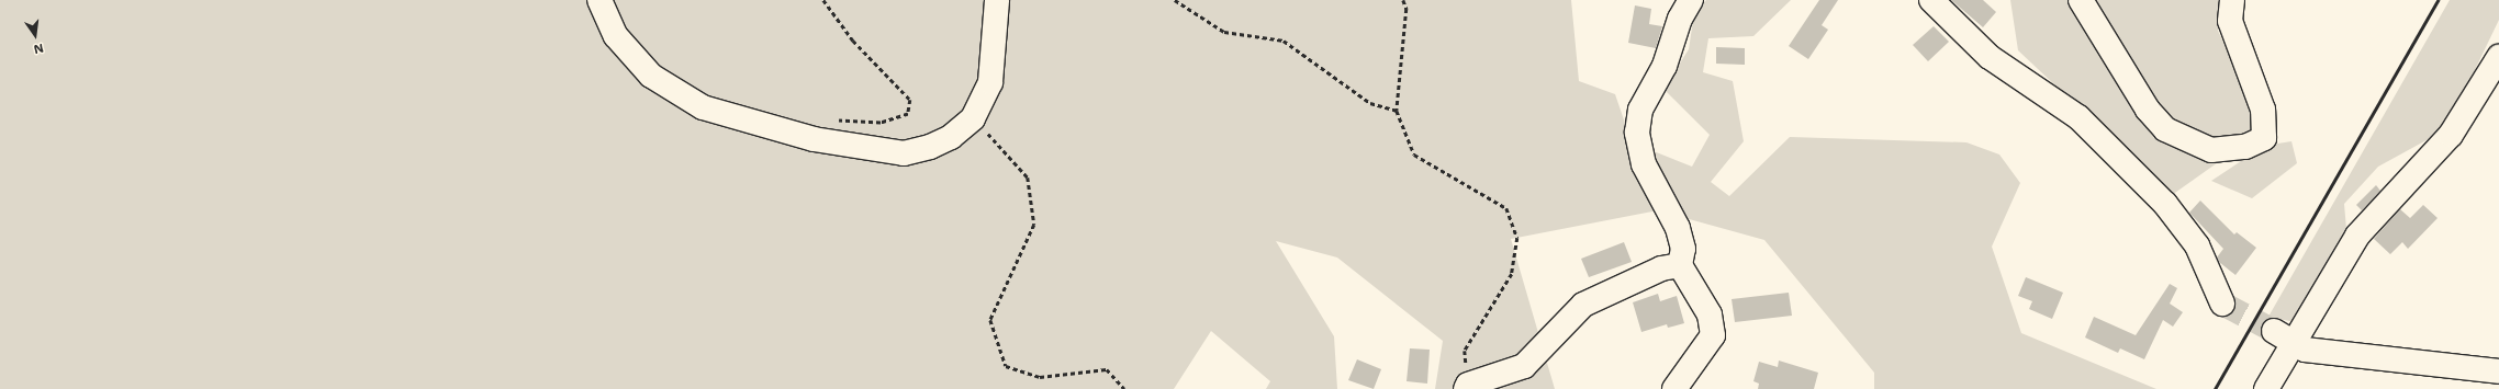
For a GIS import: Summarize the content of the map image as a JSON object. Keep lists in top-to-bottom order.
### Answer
{
  "north": "bottom"
}
